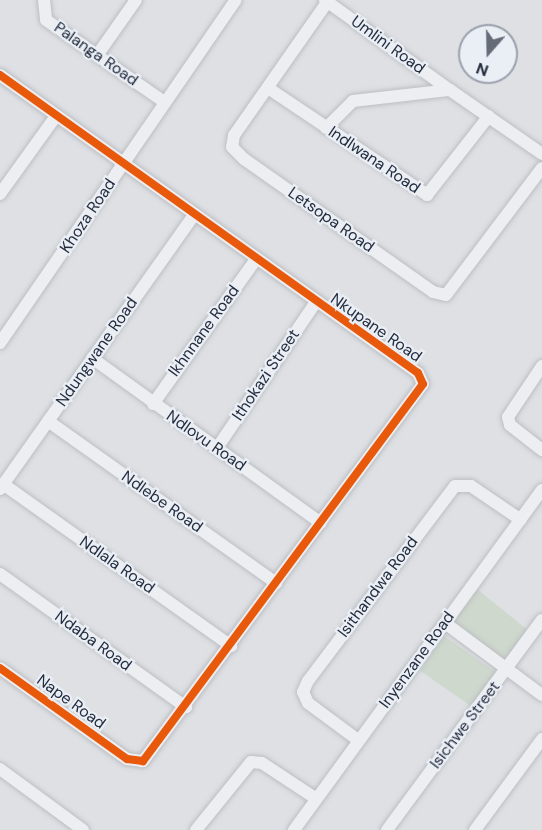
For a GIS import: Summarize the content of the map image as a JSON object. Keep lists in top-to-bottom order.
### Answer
{
  "streets": {
    "street": [
      "Umlini Road",
      "Palanga Road",
      "Indlwana Road",
      "Khoza Road",
      "Letsopa Road",
      "Nkupane Road",
      "Ikhnnane Road",
      "Ndungwane Road",
      "Ithokazi Street",
      "Ndlovu Road",
      "Ndlebe Road",
      "Ndlala Road",
      "Isithandwa Road",
      "Ndaba Road",
      "Inyenzane Road",
      "Nape Road",
      "Isichwe Street"
    ]
  },
  "crossings": [
    ["Umlini Road", "Indlwana Road"],
    ["Umlini Road", "Letsopa Road"],
    ["Palanga Road", "Khoza Road"],
    ["Indlwana Road", "Letsopa Road"],
    ["Khoza Road", "Nkupane Road"],
    ["Nkupane Road", "Ikhnnane Road"],
    ["Nkupane Road", "Ndungwane Road"],
    ["Nkupane Road", "Ithokazi Street"],
    ["Nkupane Road", "Ndlovu Road"],
    ["Nkupane Road", "Ndlebe Road"],
    ["Nkupane Road", "Ndlala Road"],
    ["Nkupane Road", "Ndaba Road"],
    ["Nkupane Road", "Nape Road"],
    ["Ikhnnane Road", "Ndlovu Road"],
    ["Ndungwane Road", "Ndlovu Road"],
    ["Ndungwane Road", "Ndlebe Road"],
    ["Ndungwane Road", "Ndlala Road"],
    ["Ithokazi Street", "Ndlovu Road"],
    ["Isithandwa Road", "Inyenzane Road"]
  ],
  "north": "bottom"
}
